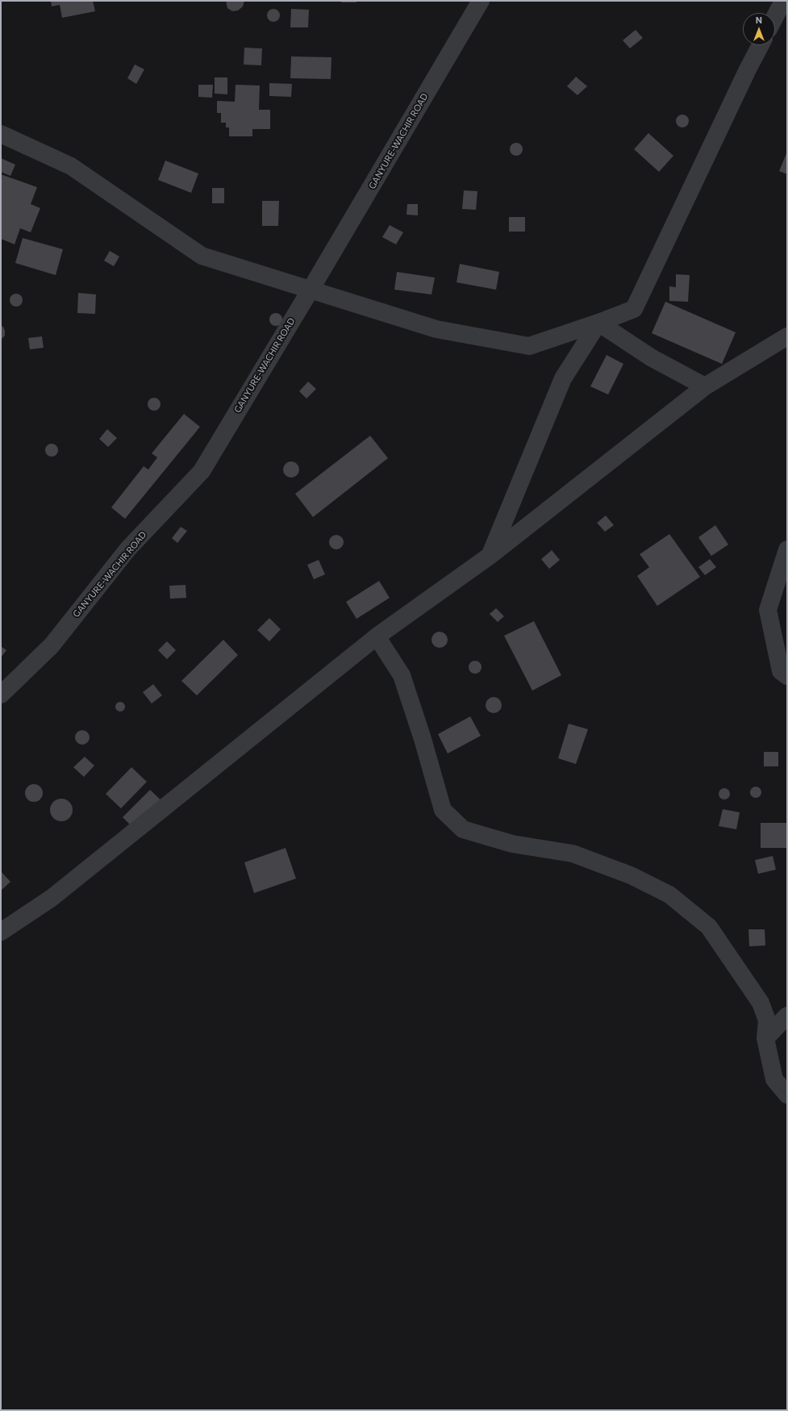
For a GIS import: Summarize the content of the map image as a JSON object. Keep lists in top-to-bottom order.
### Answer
{
  "streets": {
    "street": ["GANYURE-WACHIR ROAD"]
  },
  "north": "top"
}
